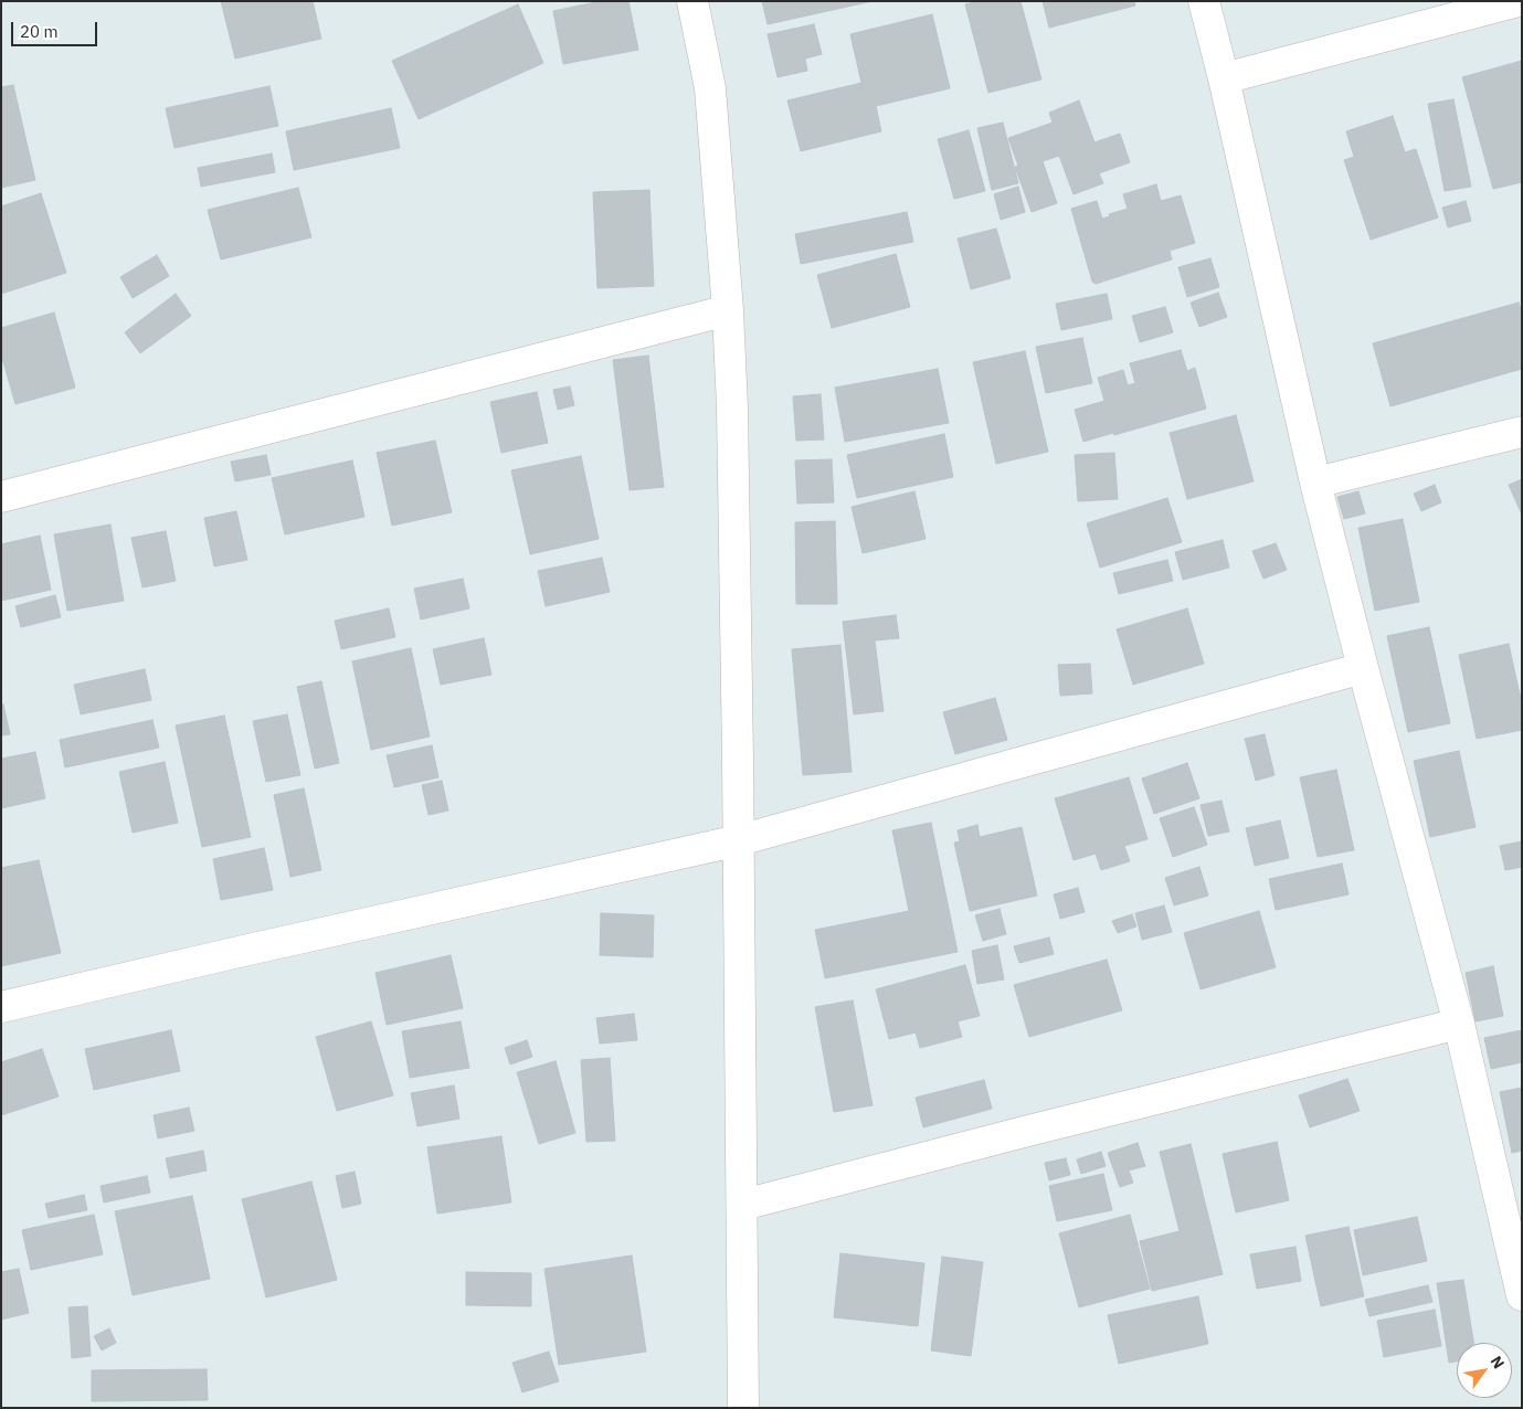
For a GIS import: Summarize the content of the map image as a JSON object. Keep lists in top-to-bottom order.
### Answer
{
  "scale_bar": "20 m",
  "north": "top right"
}
